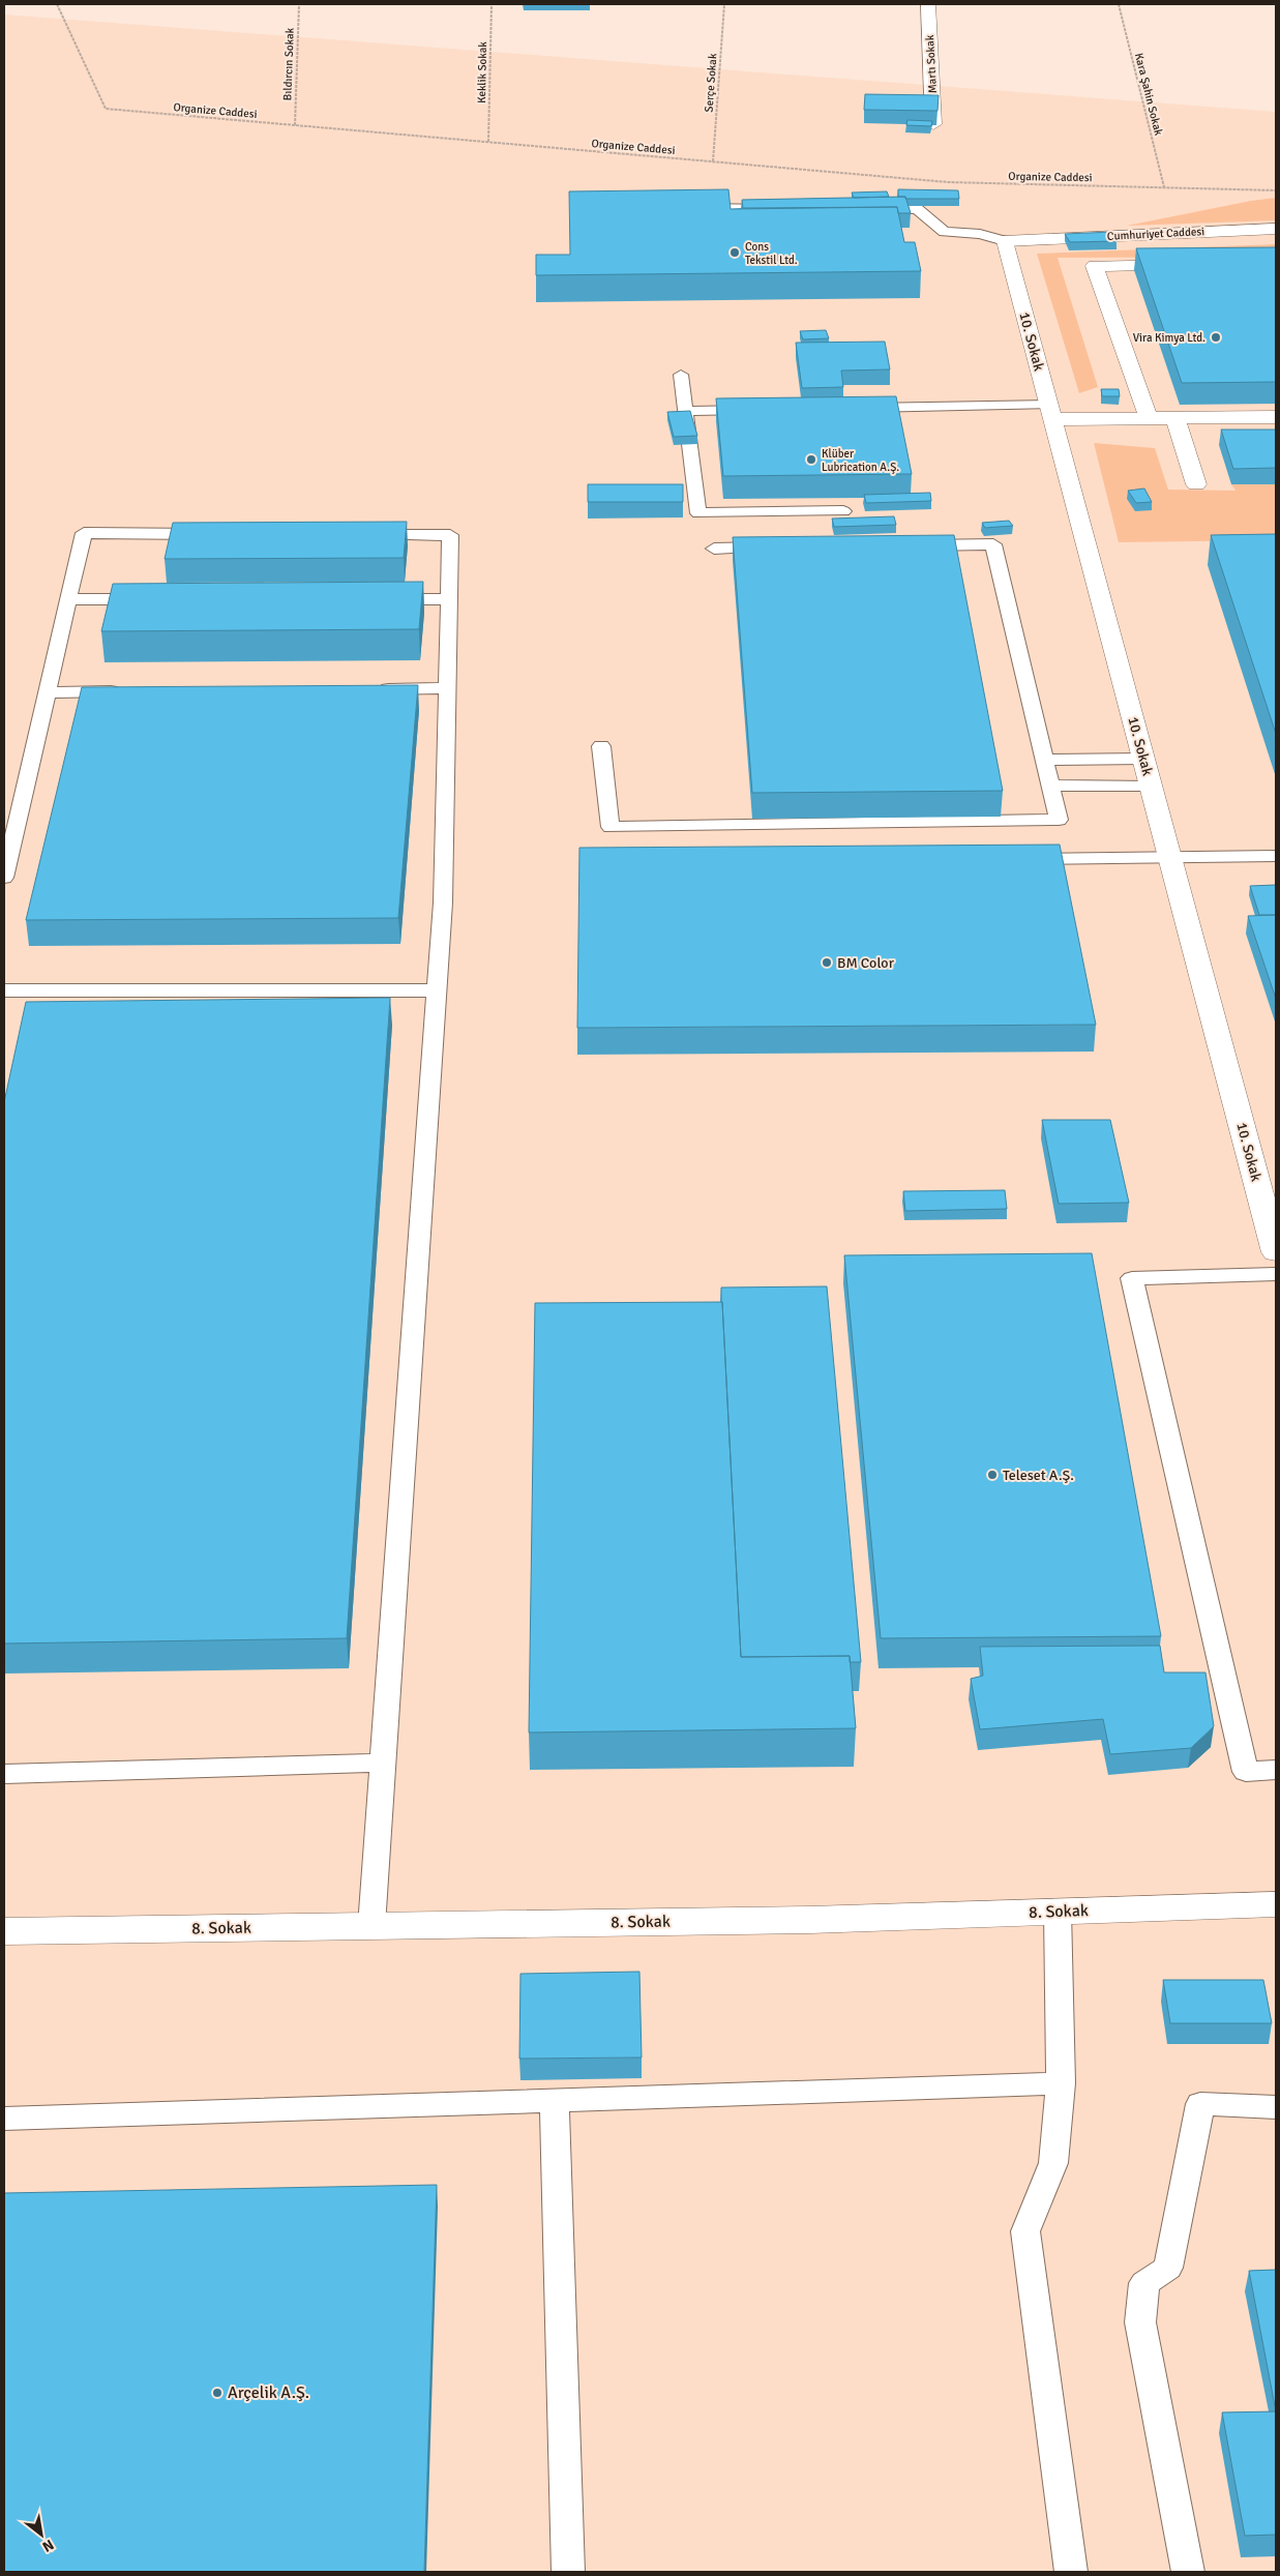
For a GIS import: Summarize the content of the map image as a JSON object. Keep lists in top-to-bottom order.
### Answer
{
  "streets": {
    "street": [
      "Martı Sokak",
      "Cumhuriyet Caddesi",
      "10. Sokak",
      "8. Sokak"
    ],
    "path": [
      "Bıldırcın Sokak",
      "Keklik Sokak",
      "Serçe Sokak",
      "Kara Şahin Sokak",
      "Organize Caddesi"
    ]
  },
  "crossings": [
    ["Bıldırcın Sokak", "Organize Caddesi"],
    ["Keklik Sokak", "Organize Caddesi"],
    ["Serçe Sokak", "Organize Caddesi"],
    ["Kara Şahin Sokak", "Organize Caddesi"],
    ["Cumhuriyet Caddesi", "10. Sokak"]
  ],
  "places": [
    "Cons Tekstil Ltd.",
    "Vira Kimya Ltd.",
    "Klüber Lubrication A.Ş.",
    "BM Color",
    "Teleset A.Ş.",
    "Arçelik A.Ş."
  ],
  "north": "bottom right"
}
